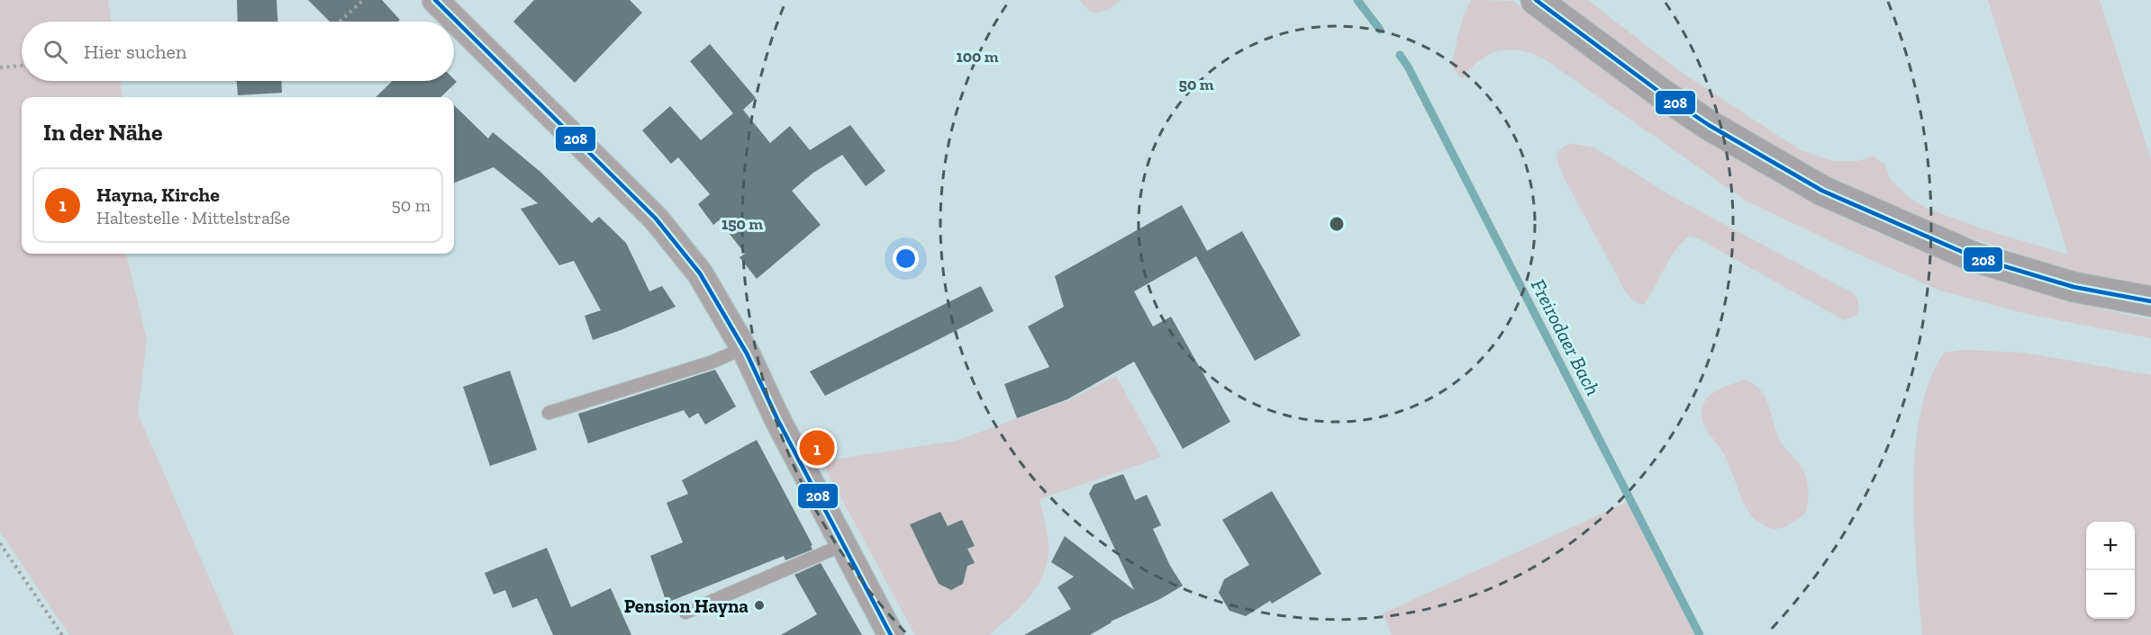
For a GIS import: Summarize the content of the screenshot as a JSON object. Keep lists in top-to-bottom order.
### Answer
{
  "water": ["Freirodaer Bach"],
  "places": ["Pension Hayna"],
  "lines": ["transit line 208"],
  "page": {
    "search": "Hier suchen",
    "heading": "In der Nähe",
    "list": [
      {
        "mark": "1",
        "name": "Hayna, Kirche",
        "note": "Haltestelle · Mittelstraße",
        "value": "50 m"
      }
    ],
    "pins": "1",
    "map_buttons": ["+", "−"]
  },
  "rings": ["100 m", "50 m", "150 m"]
}
